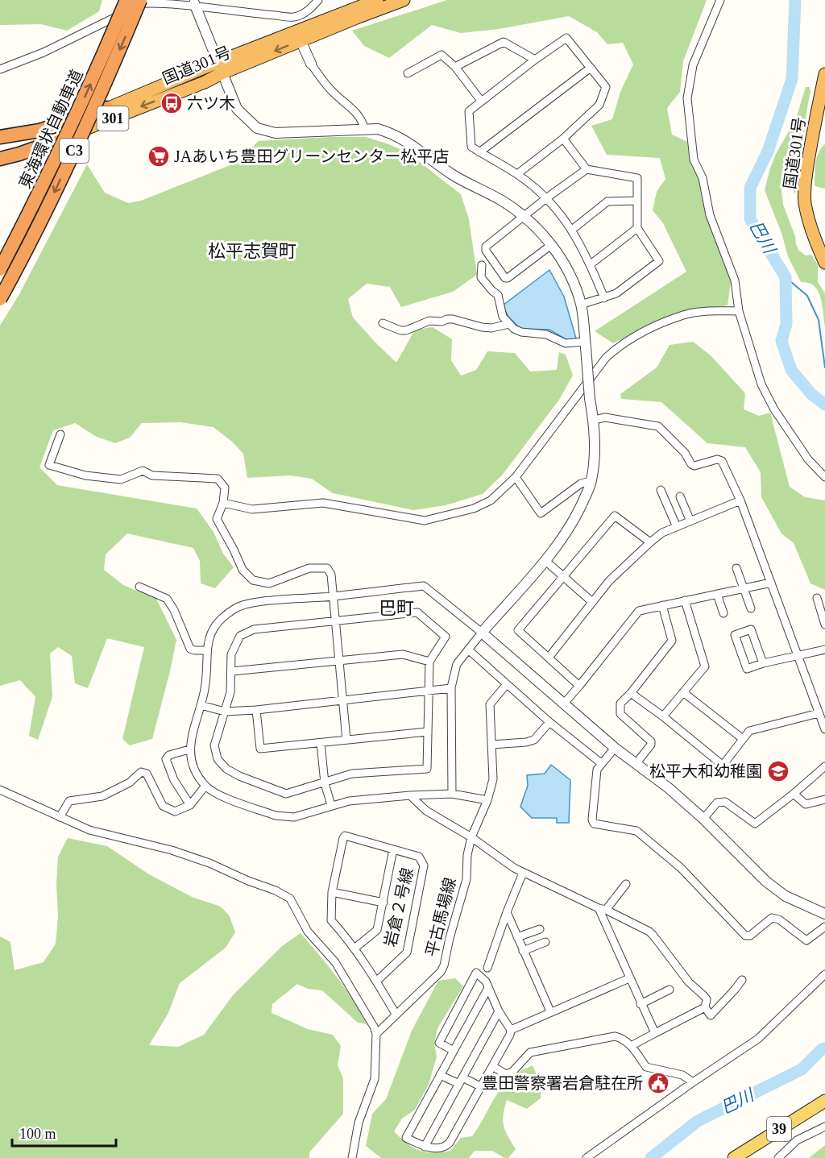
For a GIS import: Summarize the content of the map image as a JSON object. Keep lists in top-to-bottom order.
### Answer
{
  "streets": {
    "highway": [
      "国道301号",
      "301",
      "東海環状自動車道",
      "C3"
    ],
    "main road": ["39"],
    "street": ["岩倉２号線", "平古馬場線"]
  },
  "districts": ["松平志賀町", "巴町"],
  "water": ["巴川"],
  "places": {
    "bus stop": ["六ツ木"],
    "supermarket": ["JAあいち豊田グリーンセンター松平店"],
    "school or university": ["松平大和幼稚園"],
    "public building": ["豊田警察署岩倉駐在所"]
  },
  "scale_bar": "100 m"
}
